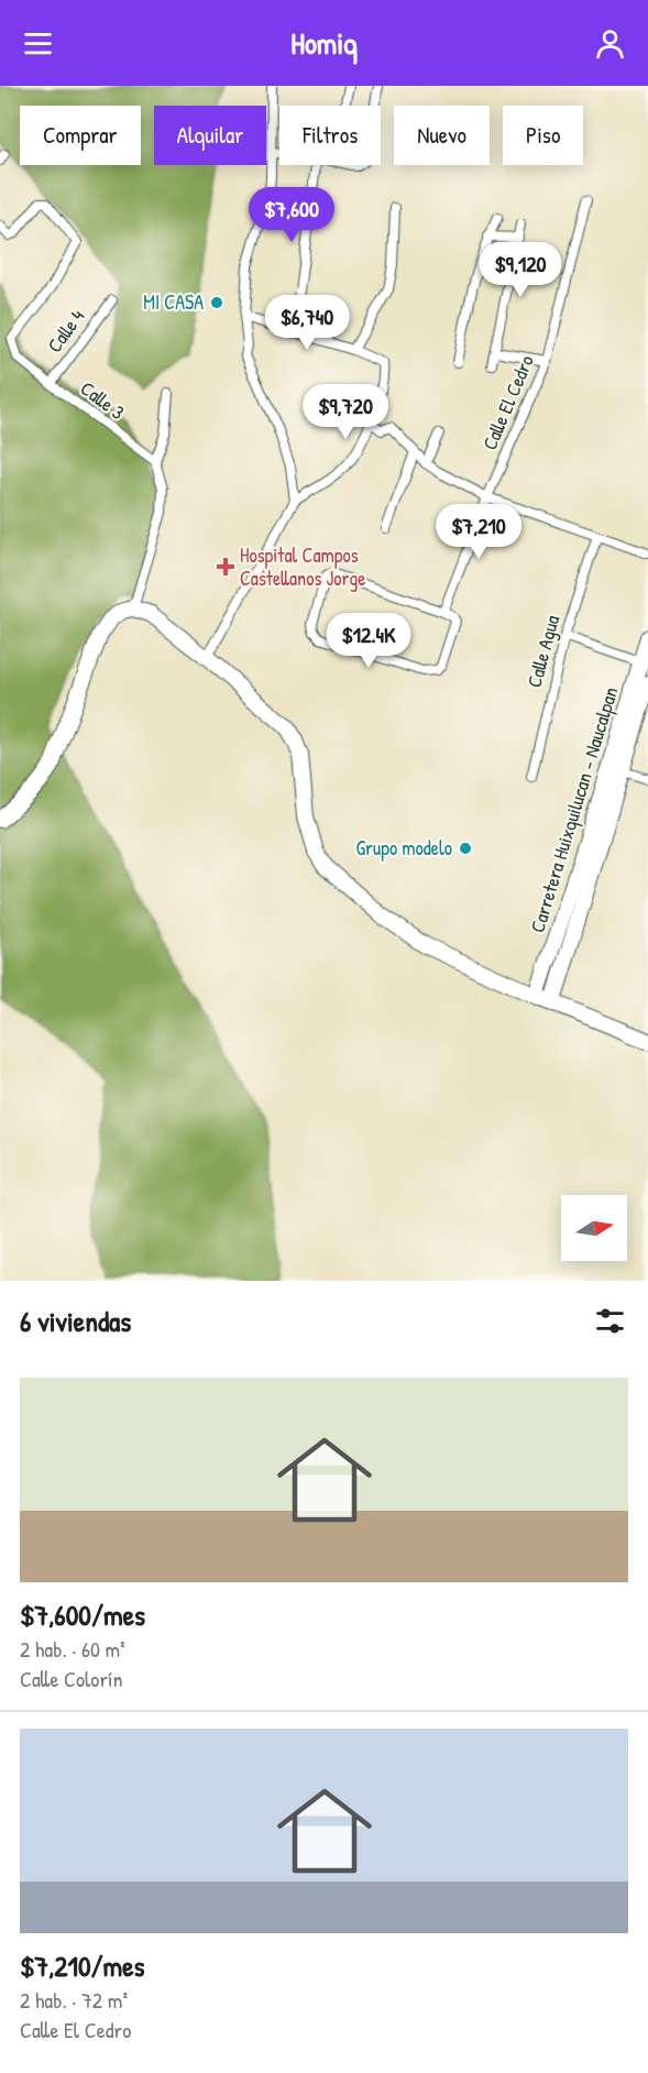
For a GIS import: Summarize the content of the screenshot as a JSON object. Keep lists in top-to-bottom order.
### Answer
{
  "streets": {
    "main road": ["Carretera Huixquilucan - Naucalpan"],
    "street": [
      "Calle 4",
      "Calle 3",
      "Calle El Cedro",
      "Calle Agua"
    ]
  },
  "crossings": [
    ["Calle 4", "Calle 3"]
  ],
  "places": {
    "other": ["MI CASA", "Grupo modelo"],
    "health": ["Hospital Campos Castellanos Jorge"]
  },
  "north": "right",
  "page": {
    "header": "Homiq",
    "chip": [
      "Comprar",
      "Alquilar",
      "Filtros",
      "Nuevo",
      "Piso"
    ],
    "price": [
      "$7,600",
      "$9,120",
      "$6,740",
      "$9,720",
      "$7,210",
      "$12.4K"
    ],
    "heading": "6 viviendas",
    "list": [
      {
        "name": "$7,600/mes",
        "note": "2 hab. · 60 m² · Calle Colorín"
      },
      {
        "name": "$7,210/mes",
        "note": "2 hab. · 72 m² · Calle El Cedro"
      }
    ]
  }
}
